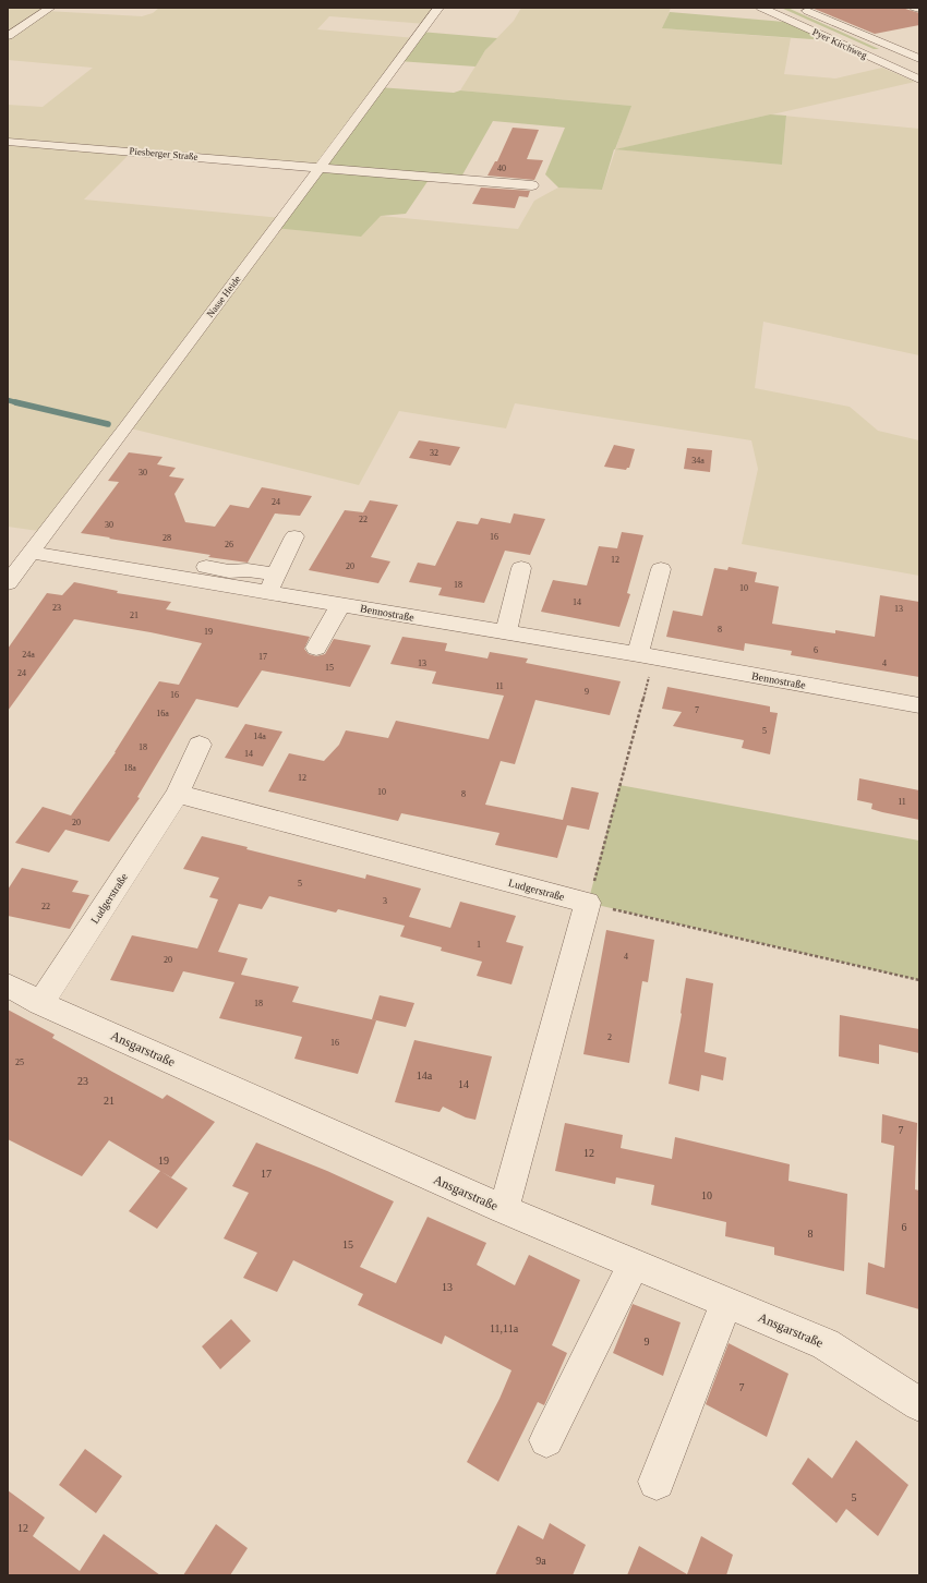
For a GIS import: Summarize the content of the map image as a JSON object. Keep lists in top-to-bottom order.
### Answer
{
  "streets": {
    "street": [
      "Pyer Kirchweg",
      "Piesberger Straße",
      "Nasse Heide",
      "Bennostraße",
      "Ludgerstraße",
      "Ansgarstraße"
    ]
  },
  "crossings": [
    ["Piesberger Straße", "Nasse Heide"],
    ["Nasse Heide", "Bennostraße"],
    ["Ludgerstraße", "Ansgarstraße"]
  ],
  "house_numbers": [
    "40",
    "32",
    "34a",
    "30",
    "24",
    "22",
    "30",
    "16",
    "28",
    "26",
    "12",
    "20",
    "18",
    "10",
    "14",
    "23",
    "13",
    "21",
    "8",
    "19",
    "6",
    "24a",
    "17",
    "13",
    "4",
    "15",
    "24",
    "11",
    "9",
    "16",
    "7",
    "16a",
    "5",
    "14a",
    "18",
    "14",
    "18a",
    "12",
    "10",
    "8",
    "11",
    "20",
    "5",
    "3",
    "22",
    "1",
    "4",
    "20",
    "18",
    "2",
    "16",
    "25",
    "14a",
    "23",
    "14",
    "21",
    "7",
    "12",
    "19",
    "17",
    "10",
    "6",
    "8",
    "15",
    "13",
    "11,11a",
    "9",
    "7",
    "5",
    "12",
    "9a"
  ]
}
